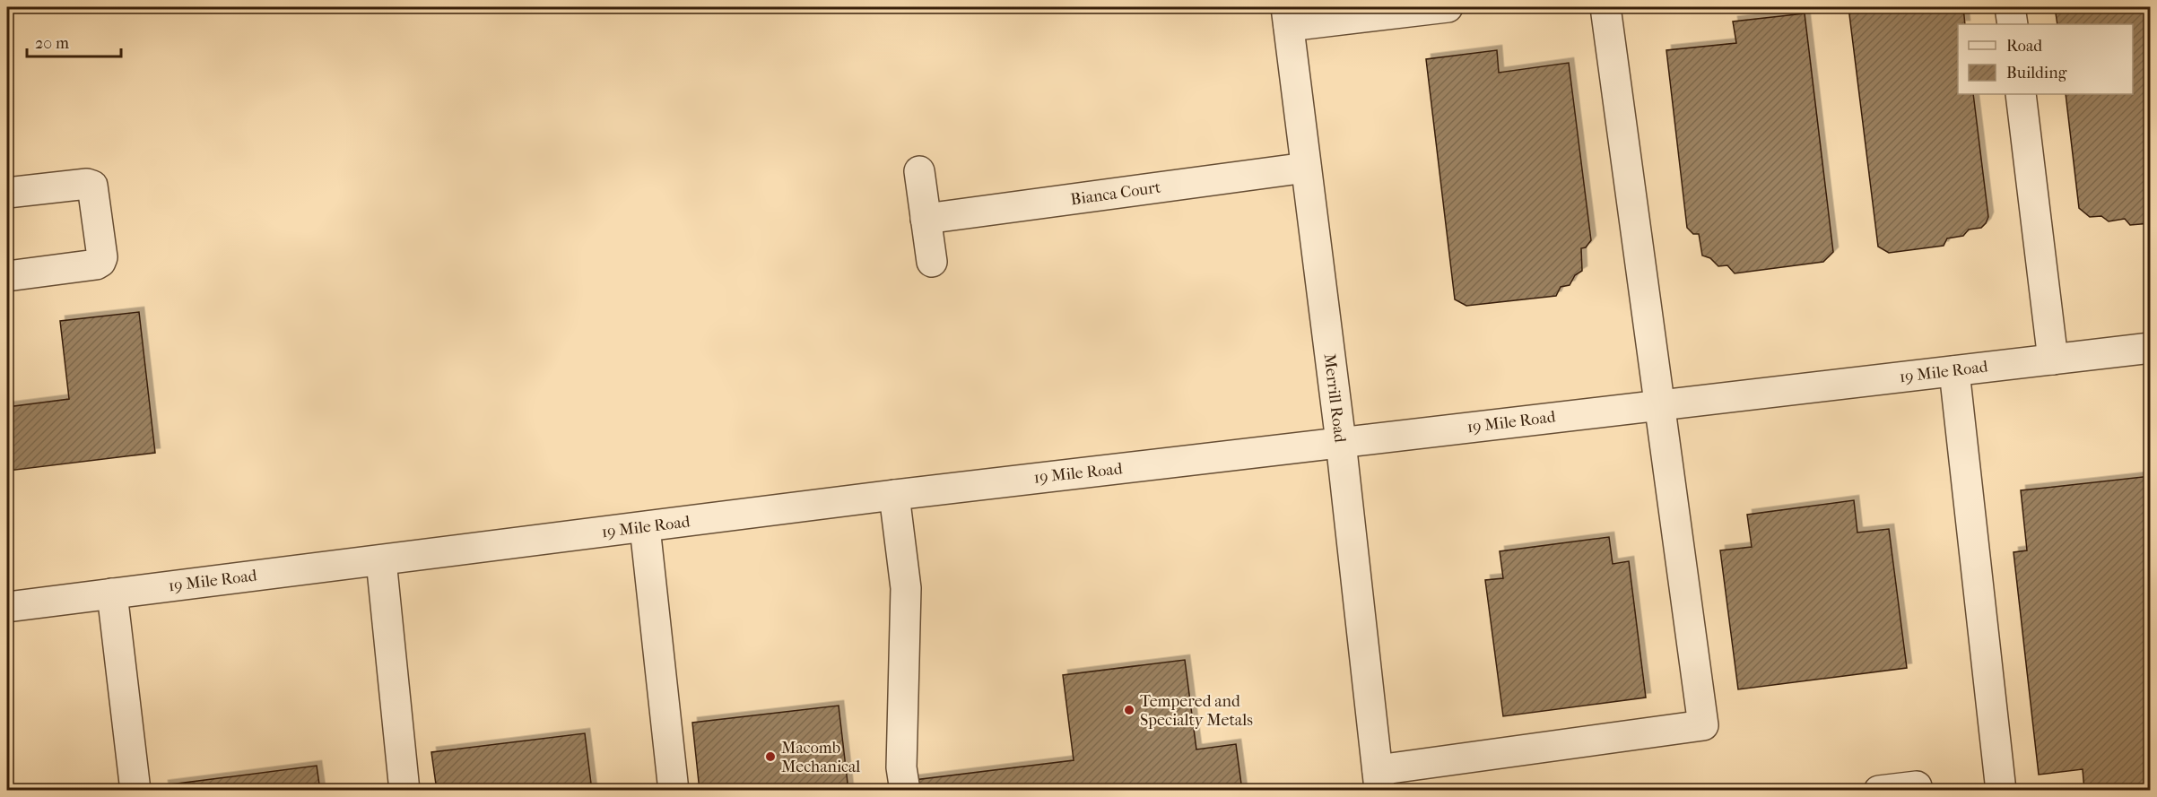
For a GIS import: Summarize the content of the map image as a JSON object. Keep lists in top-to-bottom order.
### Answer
{
  "streets": {
    "street": ["Bianca Court", "19 Mile Road", "Merrill Road"]
  },
  "crossings": [
    ["Bianca Court", "Merrill Road"],
    ["19 Mile Road", "Merrill Road"]
  ],
  "places": ["Tempered and Specialty Metals", "Macomb Mechanical"],
  "legend": ["Road", "Building"],
  "scale_bar": "20 m"
}
